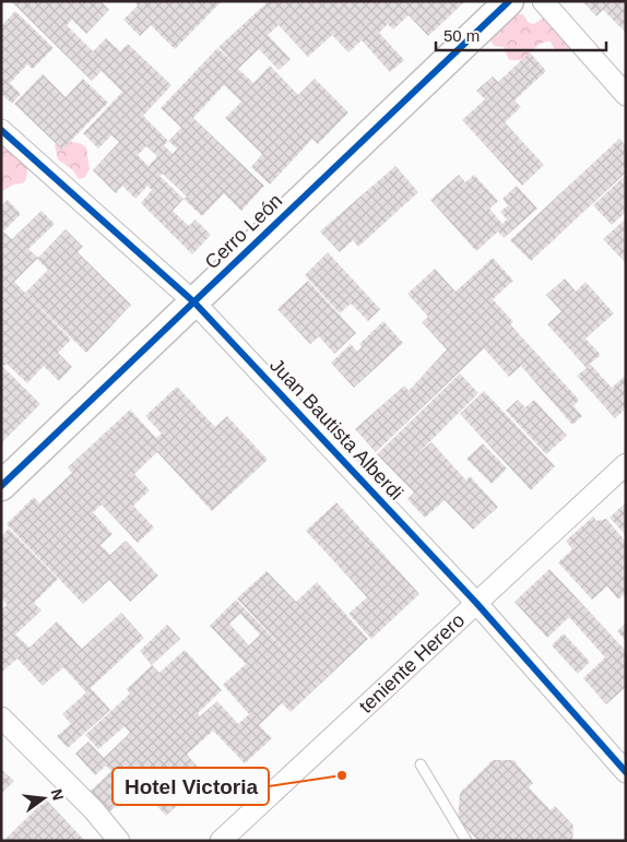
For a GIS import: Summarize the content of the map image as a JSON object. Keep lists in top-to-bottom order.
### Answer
{
  "streets": {
    "street": ["Cerro León", "Juan Bautista Alberdi", "teniente Herero"]
  },
  "crossings": [
    ["Cerro León", "Juan Bautista Alberdi"],
    ["Juan Bautista Alberdi", "teniente Herero"]
  ],
  "places": ["Hotel Victoria"],
  "scale_bar": "50 m",
  "north": "right"
}
